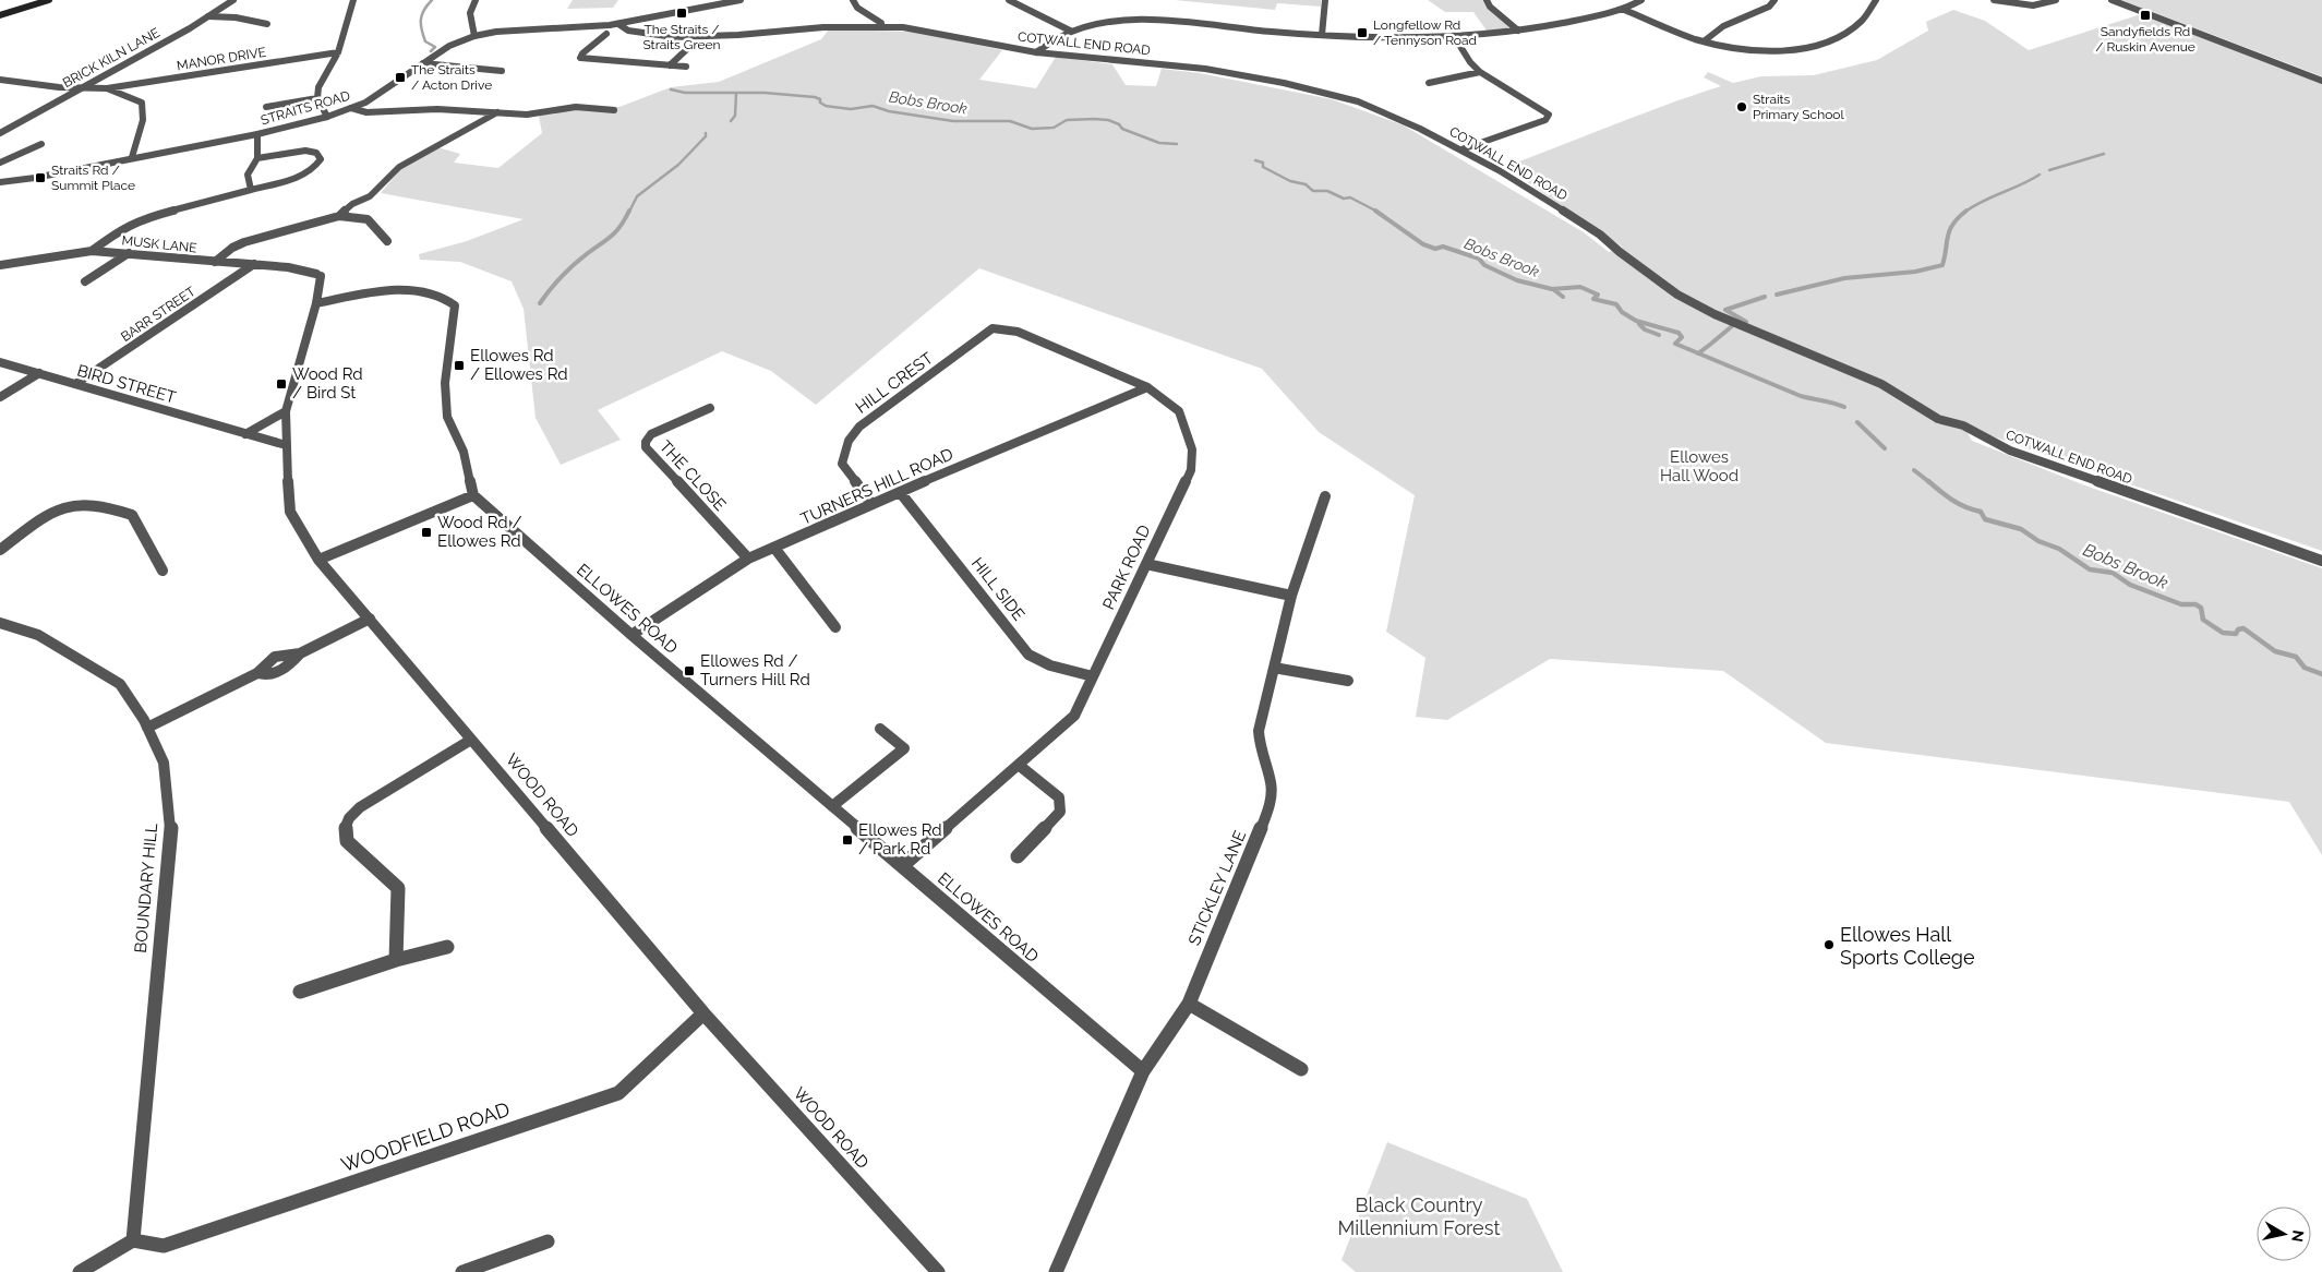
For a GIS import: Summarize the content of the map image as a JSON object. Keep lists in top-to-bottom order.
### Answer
{
  "streets": {
    "street": [
      "COTWALL END ROAD",
      "BRICK KILN LANE",
      "MANOR DRIVE",
      "STRAITS ROAD",
      "MUSK LANE",
      "BARR STREET",
      "HILL CREST",
      "BIRD STREET",
      "THE CLOSE",
      "TURNERS HILL ROAD",
      "PARK ROAD",
      "HILL SIDE",
      "ELLOWES ROAD",
      "WOOD ROAD",
      "BOUNDARY HILL",
      "STICKLEY LANE",
      "WOODFIELD ROAD"
    ]
  },
  "crossings": [
    ["COTWALL END ROAD", "STRAITS ROAD"],
    ["BRICK KILN LANE", "MANOR DRIVE"],
    ["MUSK LANE", "BARR STREET"],
    ["MUSK LANE", "WOOD ROAD"],
    ["BARR STREET", "BIRD STREET"],
    ["HILL CREST", "TURNERS HILL ROAD"],
    ["HILL CREST", "PARK ROAD"],
    ["BIRD STREET", "WOOD ROAD"],
    ["THE CLOSE", "TURNERS HILL ROAD"],
    ["TURNERS HILL ROAD", "PARK ROAD"],
    ["TURNERS HILL ROAD", "HILL SIDE"],
    ["TURNERS HILL ROAD", "ELLOWES ROAD"],
    ["PARK ROAD", "HILL SIDE"],
    ["PARK ROAD", "ELLOWES ROAD"],
    ["ELLOWES ROAD", "STICKLEY LANE"],
    ["WOOD ROAD", "WOODFIELD ROAD"],
    ["BOUNDARY HILL", "WOODFIELD ROAD"]
  ],
  "water": ["Bobs Brook"],
  "parks": ["Ellowes Hall Wood", "Black Country Millennium Forest"],
  "places": {
    "transit": [
      "The Straits / Straits Green",
      "Sandyfields Rd / Ruskin Avenue",
      "Longfellow Rd / Tennyson Road",
      "The Straits / Acton Drive",
      "Straits Rd / Summit Place",
      "Ellowes Rd / Ellowes Rd",
      "Wood Rd / Bird St",
      "Wood Rd / Ellowes Rd",
      "Ellowes Rd / Turners Hill Rd",
      "Ellowes Rd / Park Rd"
    ],
    "other": ["Straits Primary School", "Ellowes Hall Sports College"]
  },
  "north": "right"
}
